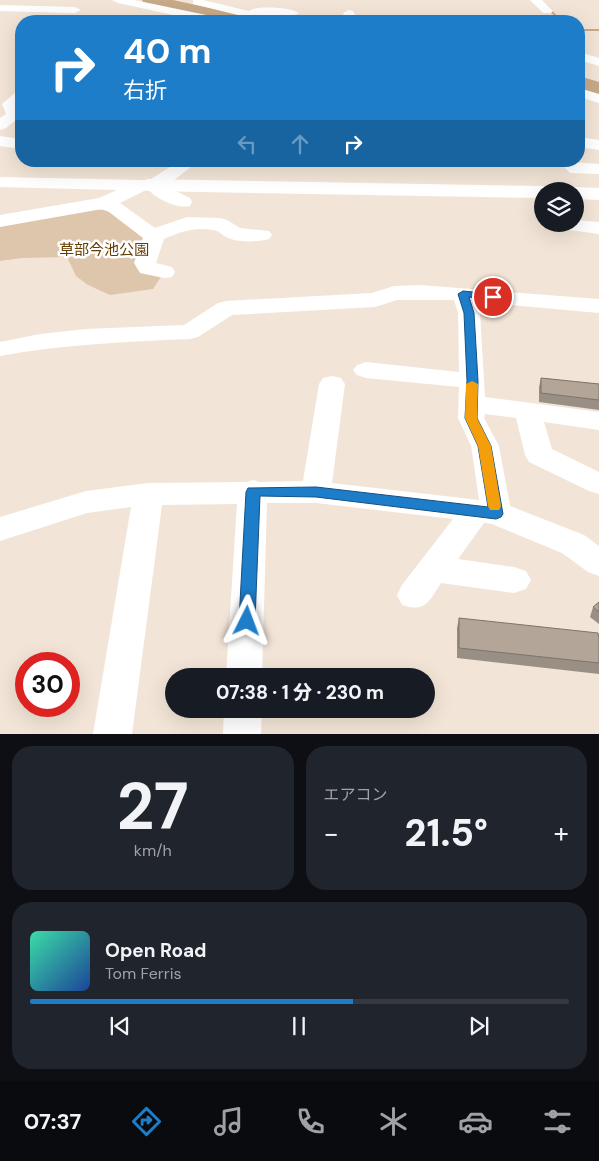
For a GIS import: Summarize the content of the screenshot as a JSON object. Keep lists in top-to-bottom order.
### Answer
{
  "parks": ["草部今池公園"],
  "page": {
    "turn": ["40 m", "右折"],
    "limit": "30",
    "trip": "07:38 · 1 分 · 230 m",
    "tile": [
      ["27", "km/h"],
      "エアコン"
    ],
    "heat": ["−", "21.5°", "+"],
    "song": ["Open Road", "Tom Ferris"],
    "tabs": "07:37"
  }
}
